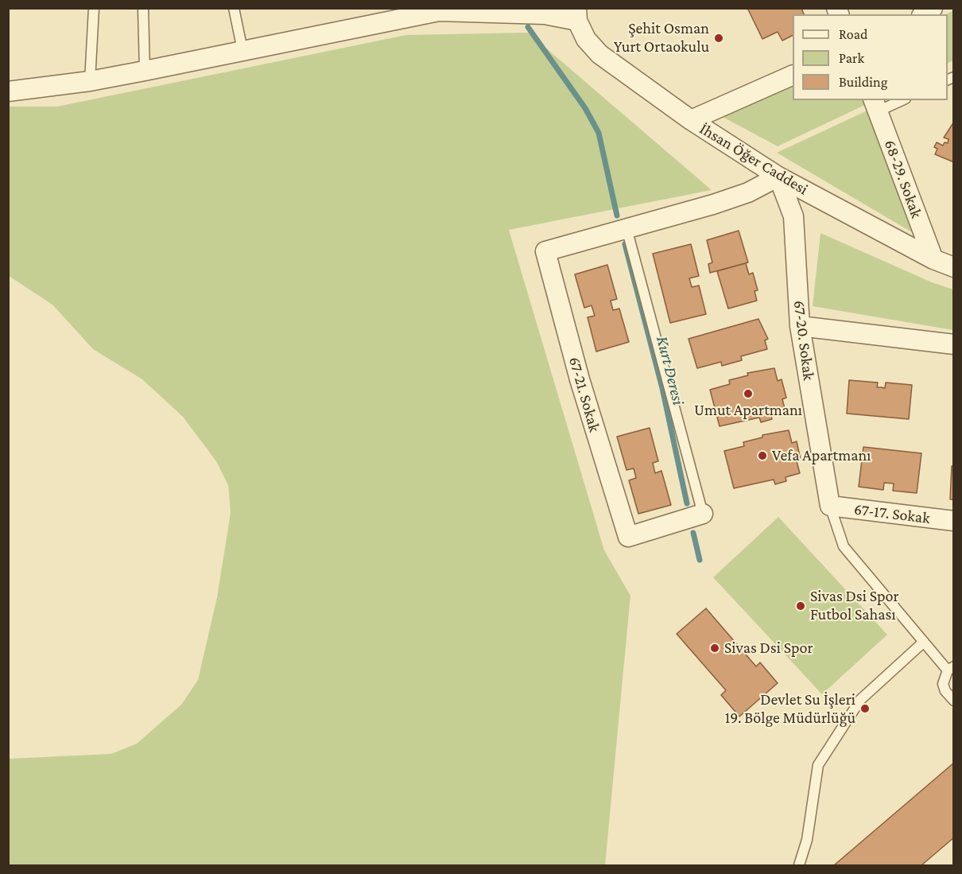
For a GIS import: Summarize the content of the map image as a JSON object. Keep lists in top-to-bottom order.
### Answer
{
  "streets": {
    "street": [
      "İhsan Öğer Caddesi",
      "68-29. Sokak",
      "67-20. Sokak",
      "67-21. Sokak",
      "67-17. Sokak"
    ]
  },
  "crossings": [
    ["İhsan Öğer Caddesi", "68-29. Sokak"],
    ["İhsan Öğer Caddesi", "67-20. Sokak"],
    ["67-20. Sokak", "67-17. Sokak"]
  ],
  "water": ["Kurt Deresi"],
  "places": [
    "Şehit Osman Yurt Ortaokulu",
    "Umut Apartmanı",
    "Vefa Apartmanı",
    "Sivas Dsi Spor Futbol Sahası",
    "Sivas Dsi Spor",
    "Devlet Su İşleri 19. Bölge Müdürlüğü"
  ],
  "legend": ["Road", "Park", "Building"]
}
